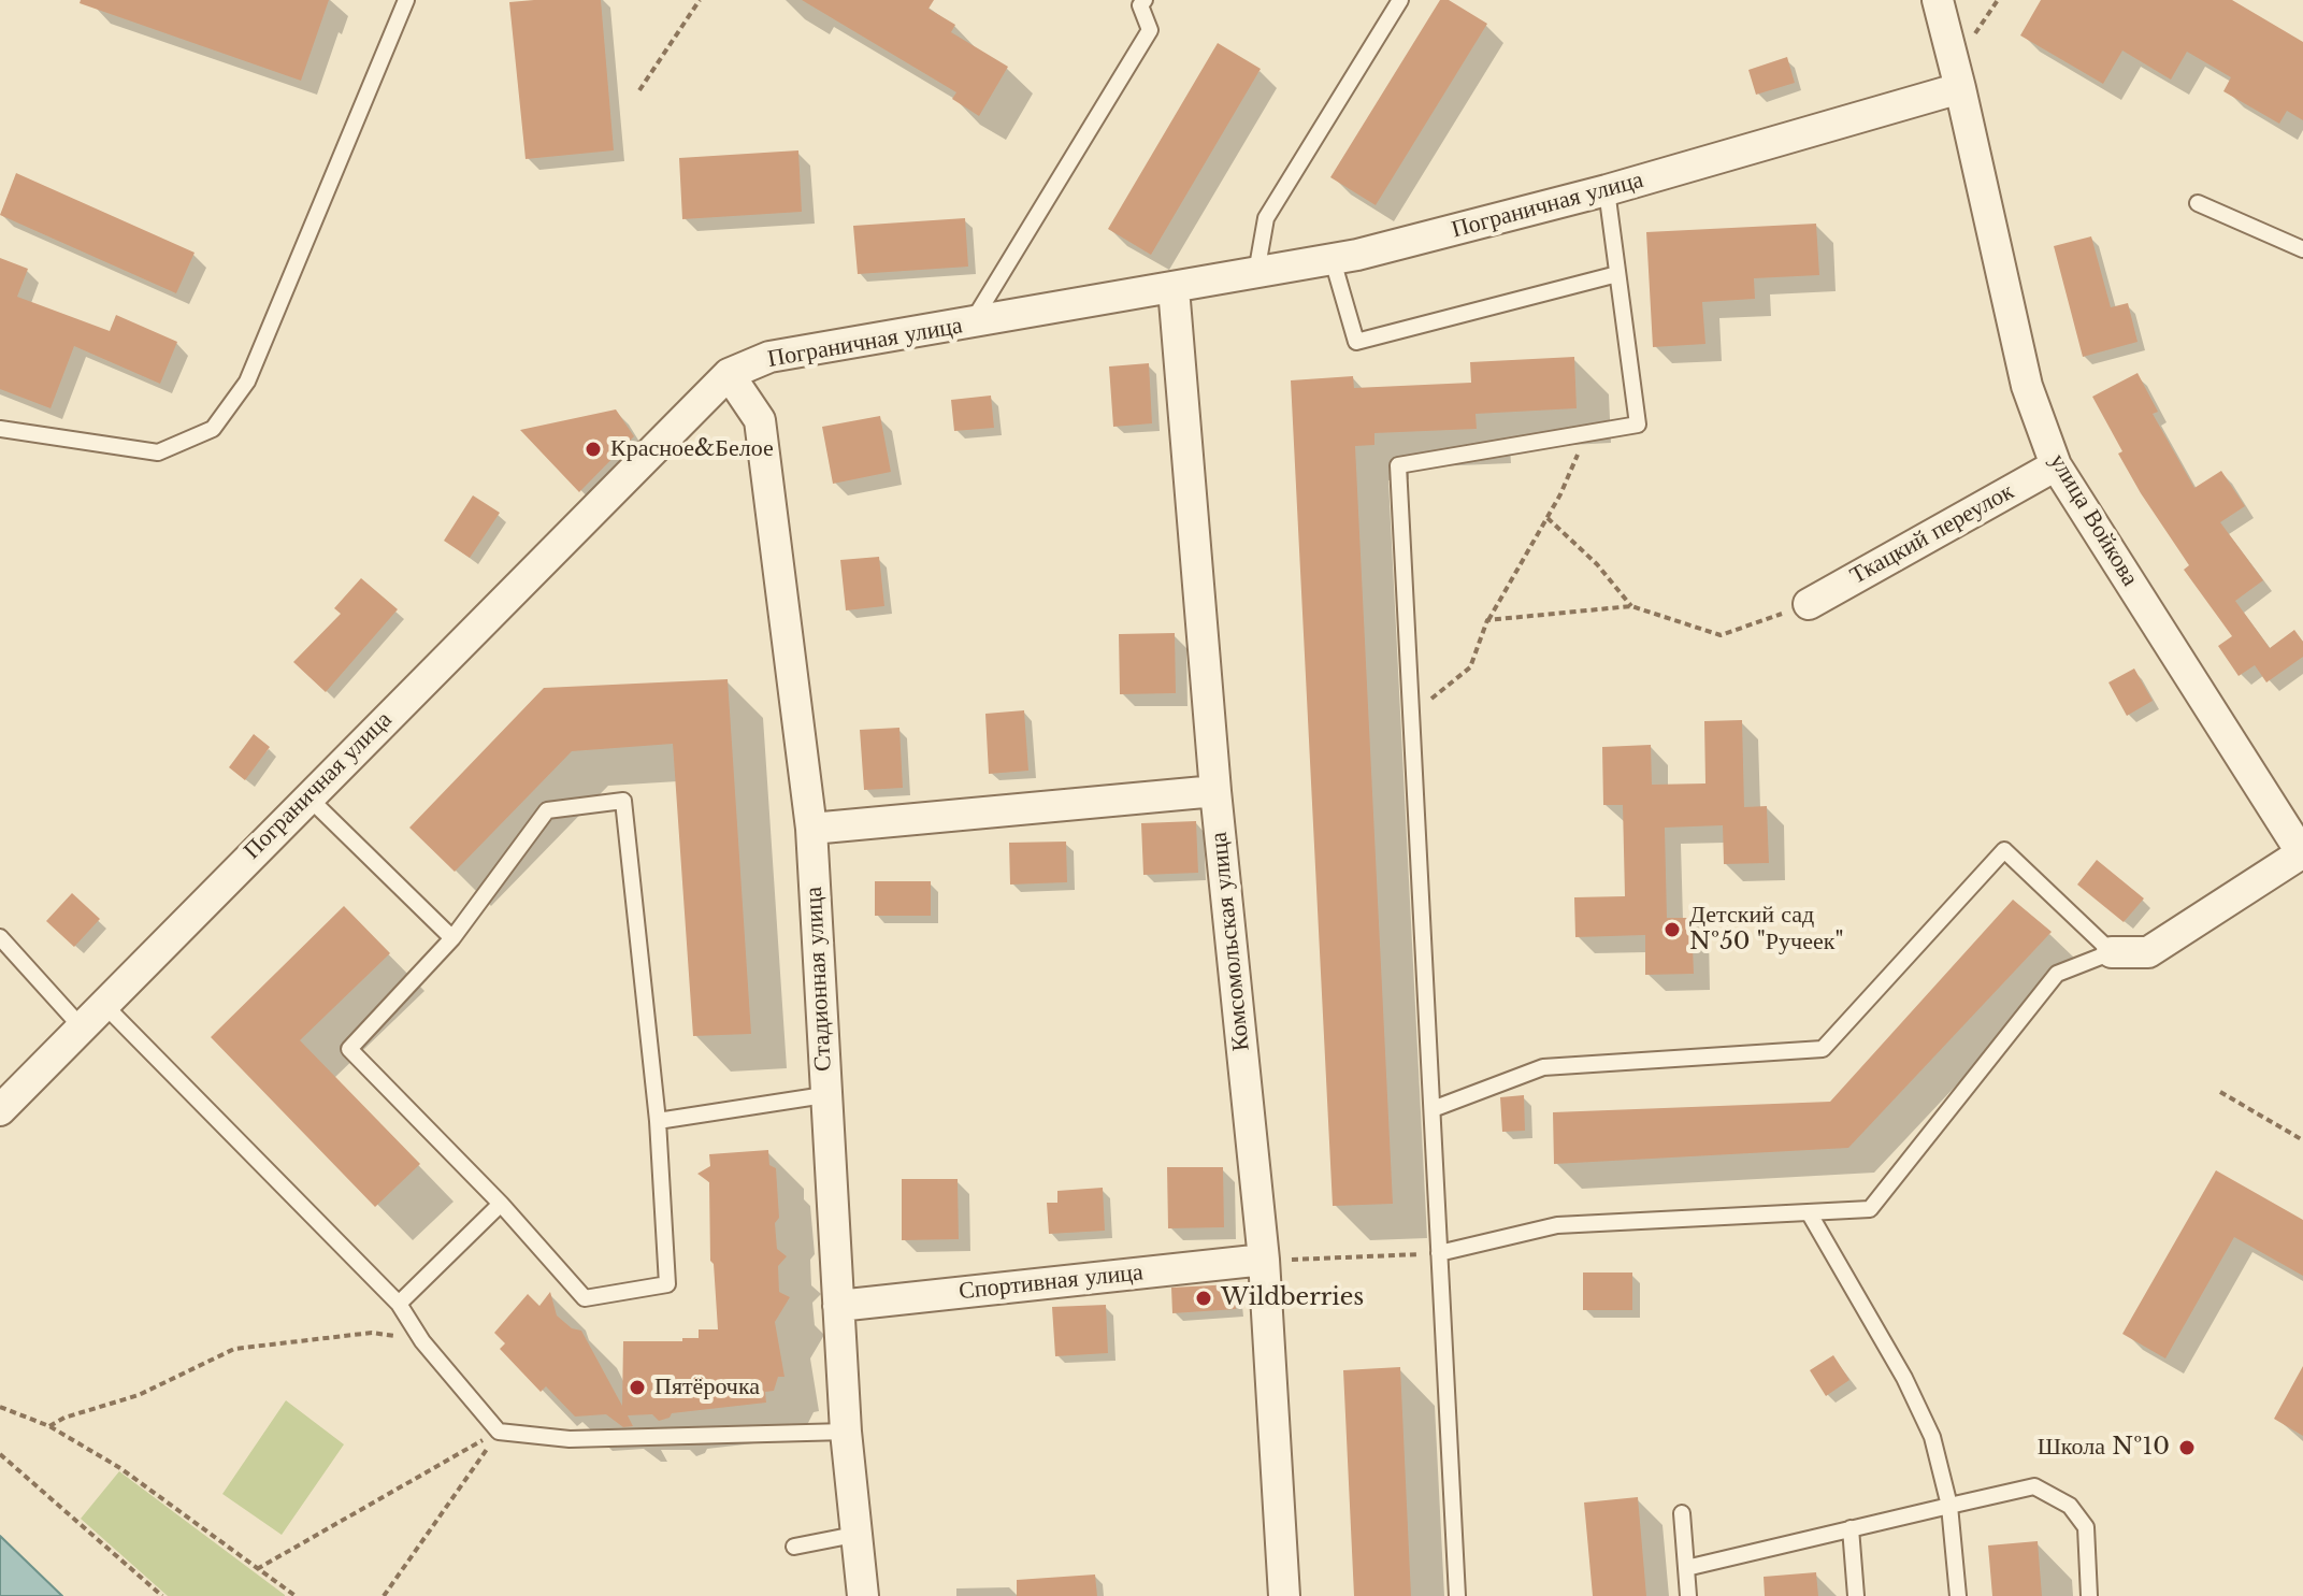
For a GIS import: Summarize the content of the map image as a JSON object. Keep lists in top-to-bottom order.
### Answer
{
  "streets": {
    "street": [
      "Пограничная улица",
      "улица Войкова",
      "Ткацкий переулок",
      "Комсомольская улица",
      "Стадионная улица",
      "Спортивная улица"
    ]
  },
  "crossings": [
    ["Пограничная улица", "улица Войкова"],
    ["Пограничная улица", "Комсомольская улица"],
    ["Пограничная улица", "Стадионная улица"],
    ["улица Войкова", "Ткацкий переулок"],
    ["Комсомольская улица", "Спортивная улица"],
    ["Стадионная улица", "Спортивная улица"]
  ],
  "places": [
    "Красное&Белое",
    "Детский сад №50 \"Ручеек\"",
    "Wildberries",
    "Пятёрочка",
    "Школа №10"
  ]
}
